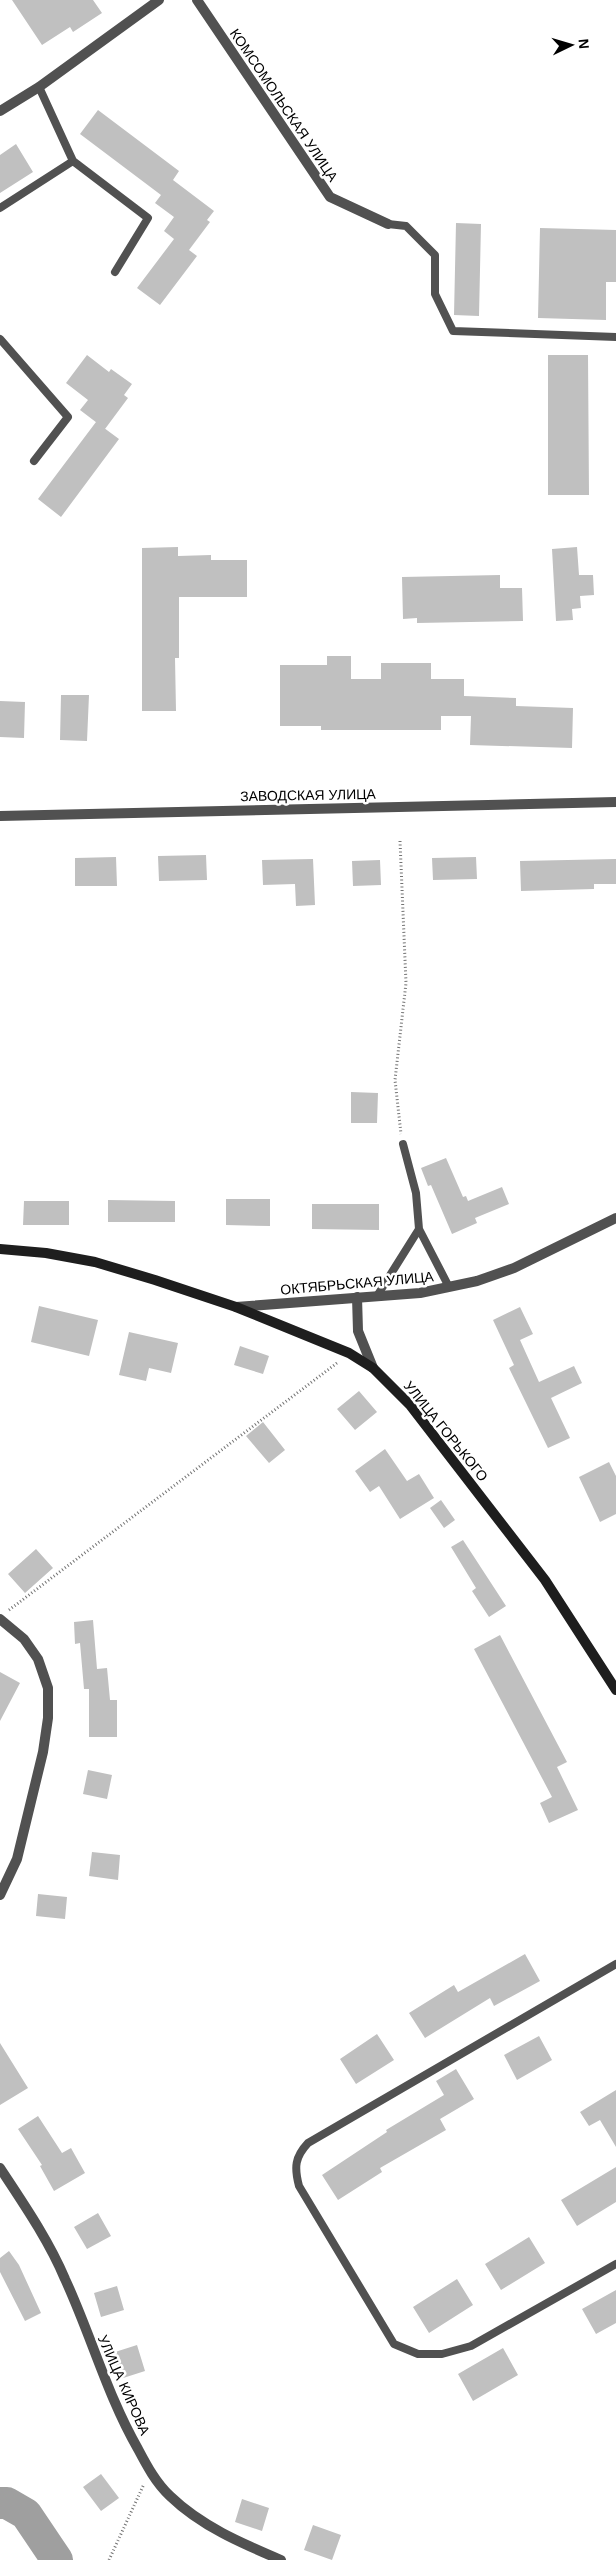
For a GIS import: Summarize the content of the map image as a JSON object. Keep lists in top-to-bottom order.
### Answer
{
  "streets": {
    "main road": ["УЛИЦА ГОРЬКОГО"],
    "street": [
      "КОМСОМОЛЬСКАЯ УЛИЦА",
      "ЗАВОДСКАЯ УЛИЦА",
      "ОКТЯБРЬСКАЯ УЛИЦА",
      "УЛИЦА КИРОВА"
    ]
  },
  "crossings": [
    ["ОКТЯБРЬСКАЯ УЛИЦА", "УЛИЦА ГОРЬКОГО"]
  ],
  "north": "right"
}
